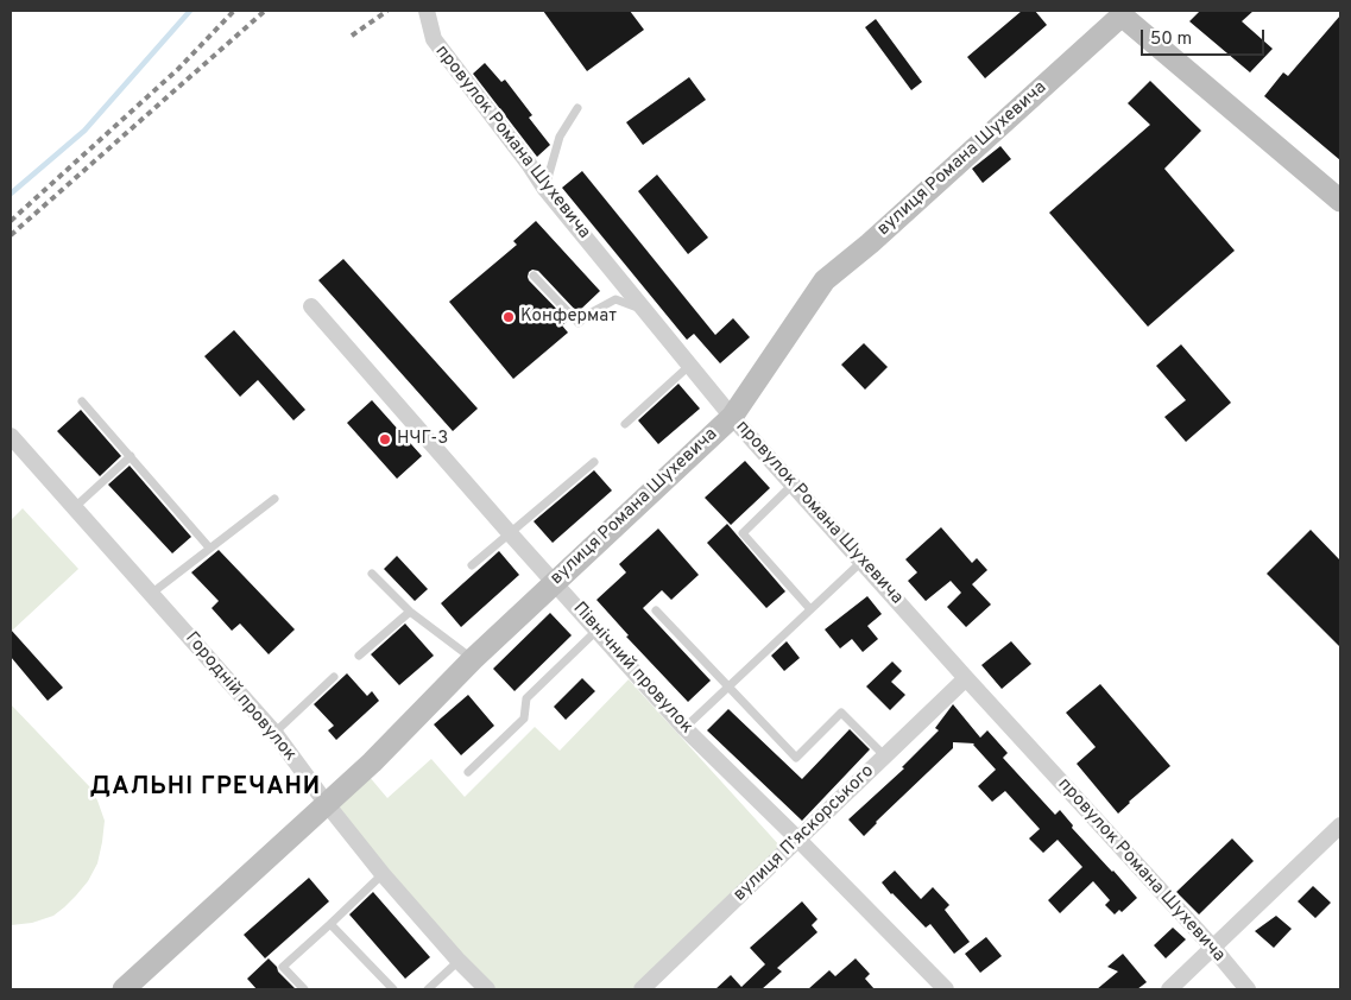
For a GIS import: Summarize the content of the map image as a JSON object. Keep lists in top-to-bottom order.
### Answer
{
  "streets": {
    "street": [
      "провулок Романа Шухевича",
      "вулиця Романа Шухевича",
      "Північний провулок",
      "Городній провулок",
      "вулиця Пʼяскорського"
    ]
  },
  "crossings": [
    ["провулок Романа Шухевича", "вулиця Романа Шухевича"],
    ["провулок Романа Шухевича", "вулиця Пʼяскорського"],
    ["вулиця Романа Шухевича", "Північний провулок"],
    ["вулиця Романа Шухевича", "Городній провулок"],
    ["Північний провулок", "вулиця Пʼяскорського"]
  ],
  "districts": ["ДАЛЬНІ ГРЕЧАНИ"],
  "places": ["Конфермат", "НЧГ-3"],
  "scale_bar": "50 m"
}
